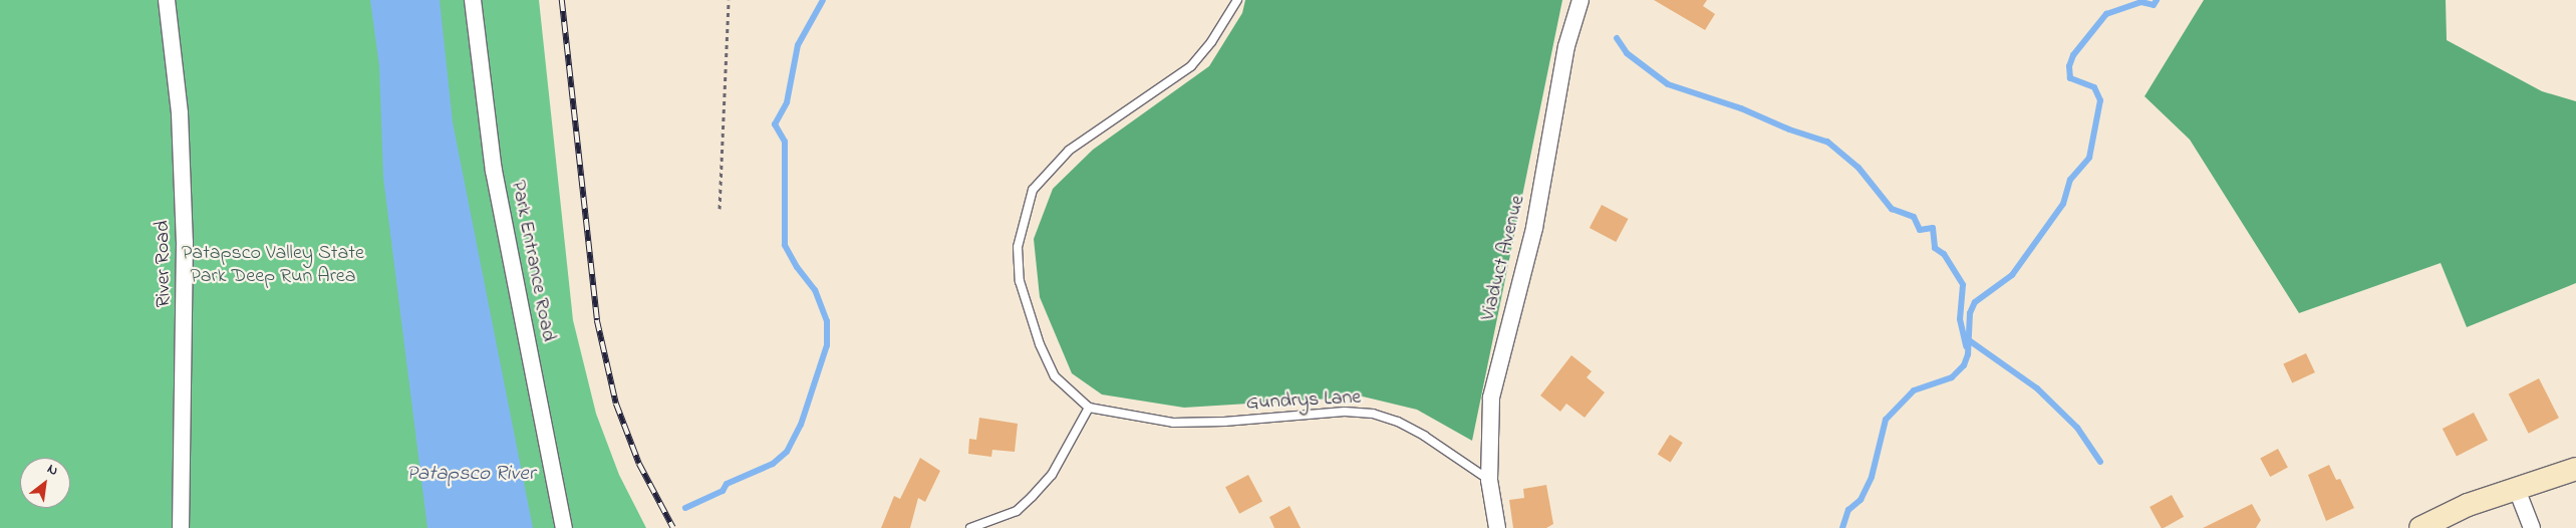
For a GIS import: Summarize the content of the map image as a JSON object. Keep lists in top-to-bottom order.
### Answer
{
  "streets": {
    "street": ["Viaduct Avenue", "Park Entrance Road", "River Road"],
    "lane": ["Gundrys Lane"]
  },
  "crossings": [
    ["Viaduct Avenue", "Gundrys Lane"]
  ],
  "water": ["Patapsco River"],
  "parks": ["Patapsco Valley State Park Deep Run Area"],
  "north": "top right"
}
